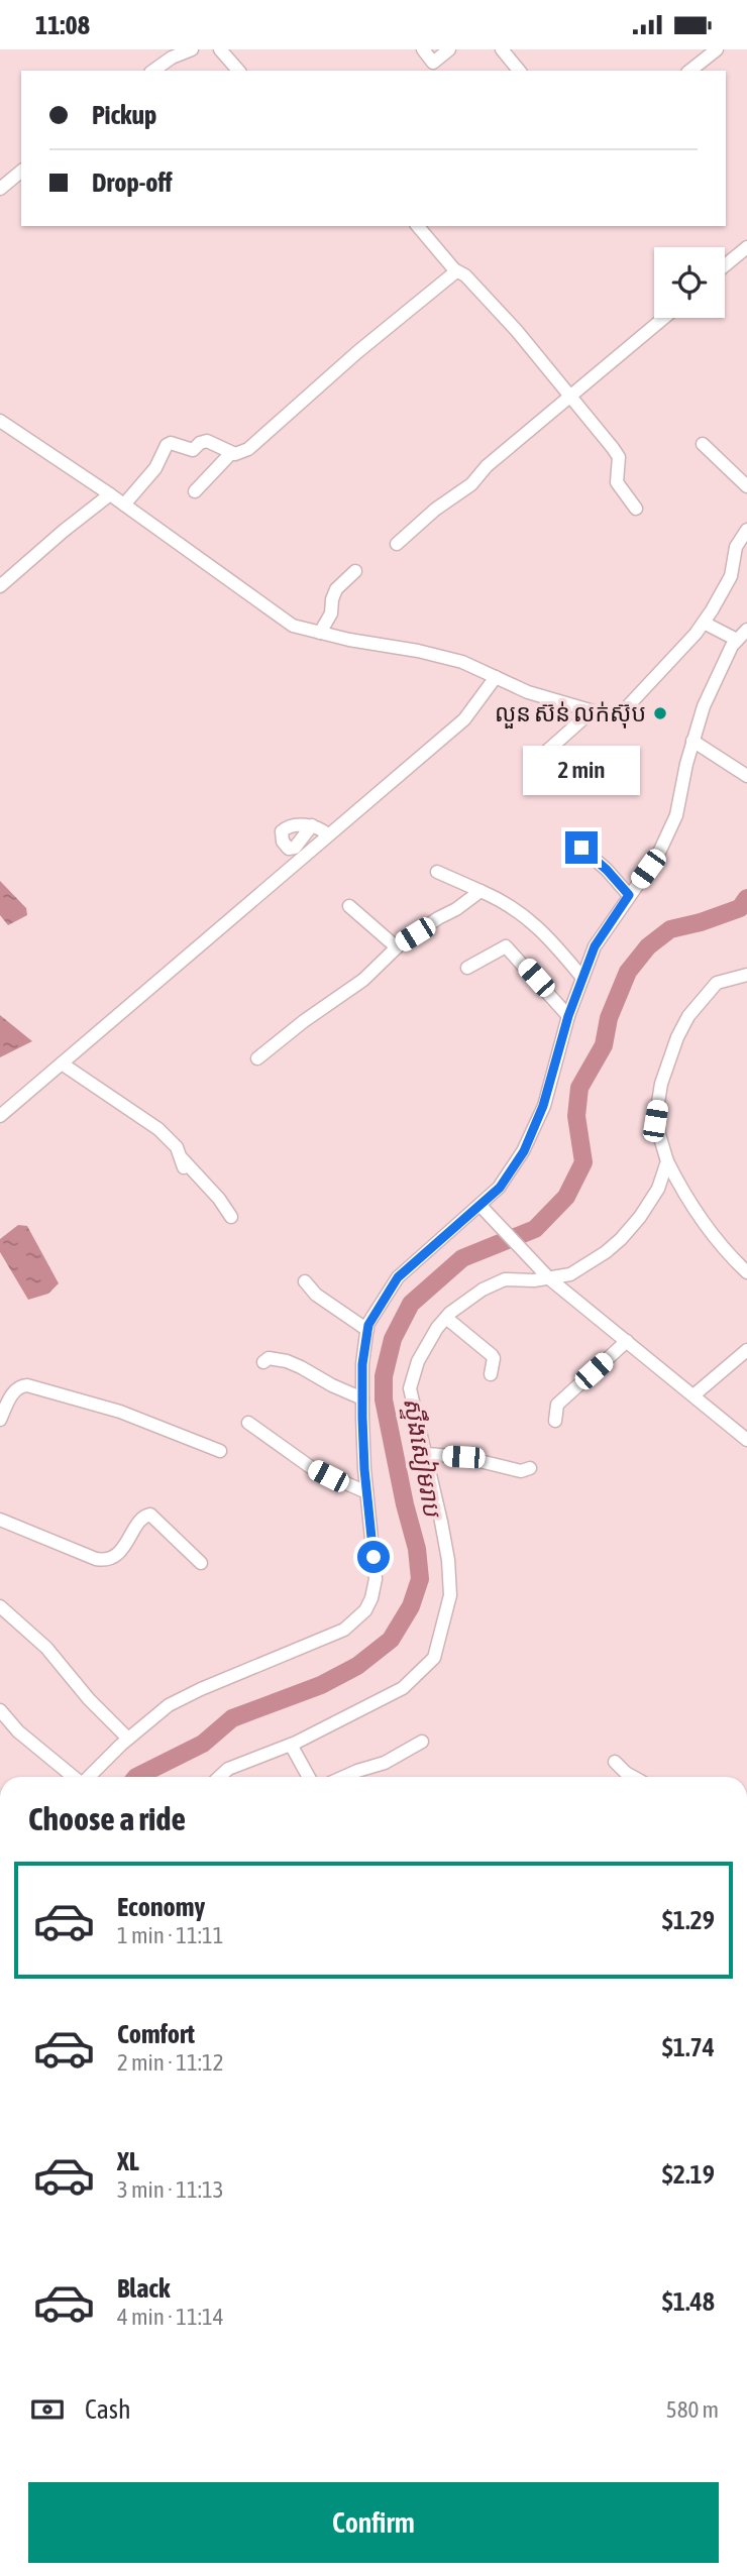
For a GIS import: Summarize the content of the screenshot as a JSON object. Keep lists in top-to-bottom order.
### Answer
{
  "water": ["ស្ទឹងសៀមរាប"],
  "places": ["លួន ស៊ន់ លក់ស៊ុប"],
  "page": {
    "status": "11:08",
    "banner": ["Pickup", "Drop-off"],
    "bubble": "2 min",
    "heading": "Choose a ride",
    "list": [
      {
        "name": "Economy",
        "note": "1 min · 11:11",
        "value": "$1.29"
      },
      {
        "name": "Comfort",
        "note": "2 min · 11:12",
        "value": "$1.74"
      },
      {
        "name": "XL",
        "note": "3 min · 11:13",
        "value": "$2.19"
      },
      {
        "name": "Black",
        "note": "4 min · 11:14",
        "value": "$1.48"
      }
    ],
    "pay": ["Cash", "580 m"],
    "buttons": "Confirm"
  }
}
